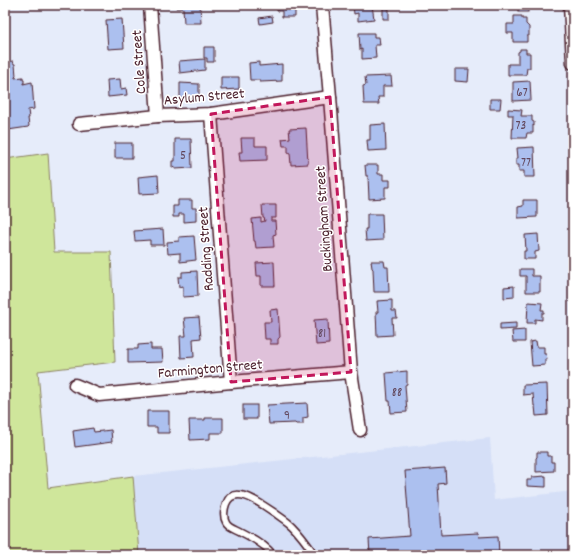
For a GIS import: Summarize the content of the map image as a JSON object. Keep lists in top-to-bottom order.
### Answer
{
  "streets": {
    "street": [
      "Cole Street",
      "Asylum Street",
      "Buckingham Street",
      "Radding Street",
      "Farmington Street"
    ]
  },
  "crossings": [
    ["Cole Street", "Asylum Street"],
    ["Asylum Street", "Buckingham Street"],
    ["Asylum Street", "Radding Street"],
    ["Buckingham Street", "Farmington Street"],
    ["Radding Street", "Farmington Street"]
  ],
  "house_numbers": [
    "67",
    "73",
    "5",
    "77",
    "81",
    "88",
    "9"
  ]
}
